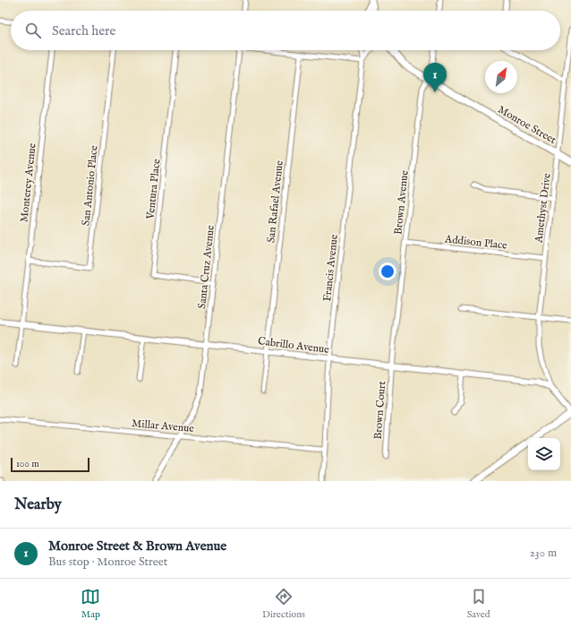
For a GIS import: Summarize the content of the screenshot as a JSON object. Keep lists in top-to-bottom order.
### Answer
{
  "streets": {
    "main road": ["Monroe Street"],
    "street": [
      "Monterey Avenue",
      "San Antonio Place",
      "Ventura Place",
      "San Rafael Avenue",
      "Brown Avenue",
      "Amethyst Drive",
      "Addison Place",
      "Santa Cruz Avenue",
      "Francis Avenue",
      "Cabrillo Avenue",
      "Brown Court",
      "Millar Avenue"
    ]
  },
  "crossings": [
    ["Monroe Street", "Brown Avenue"],
    ["Monroe Street", "Amethyst Drive"],
    ["Monterey Avenue", "San Antonio Place"],
    ["Monterey Avenue", "Cabrillo Avenue"],
    ["Ventura Place", "Santa Cruz Avenue"],
    ["San Rafael Avenue", "Cabrillo Avenue"],
    ["Brown Avenue", "Addison Place"],
    ["Brown Avenue", "Cabrillo Avenue"],
    ["Brown Avenue", "Brown Court"],
    ["Amethyst Drive", "Addison Place"],
    ["Amethyst Drive", "Cabrillo Avenue"],
    ["Santa Cruz Avenue", "Cabrillo Avenue"],
    ["Santa Cruz Avenue", "Millar Avenue"],
    ["Francis Avenue", "Cabrillo Avenue"],
    ["Francis Avenue", "Millar Avenue"],
    ["Cabrillo Avenue", "Brown Court"]
  ],
  "scale_bar": "100 m",
  "north": "top right",
  "page": {
    "search": "Search here",
    "pins": "1",
    "scale": "100 m",
    "heading": "Nearby",
    "list": [
      {
        "mark": "1",
        "name": "Monroe Street & Brown Avenue",
        "note": "Bus stop · Monroe Street",
        "value": "230 m"
      }
    ],
    "nav": ["Map", "Directions", "Saved"]
  }
}
